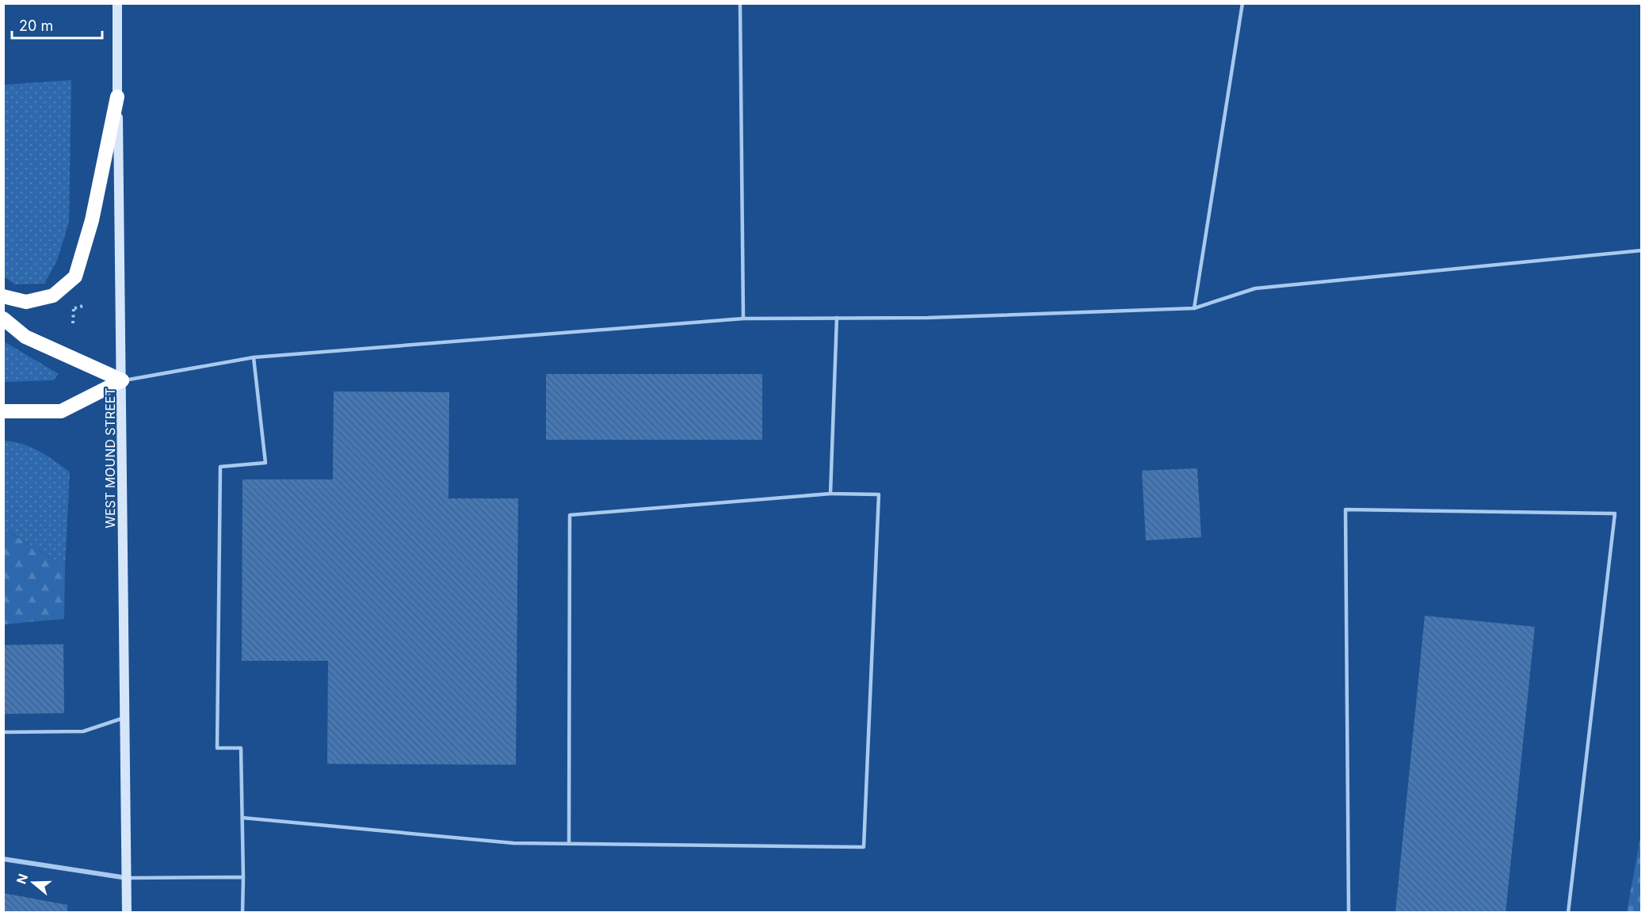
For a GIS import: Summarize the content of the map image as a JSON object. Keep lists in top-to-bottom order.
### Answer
{
  "streets": {
    "main road": ["WEST MOUND STREET"]
  },
  "scale_bar": "20 m",
  "north": "left"
}
